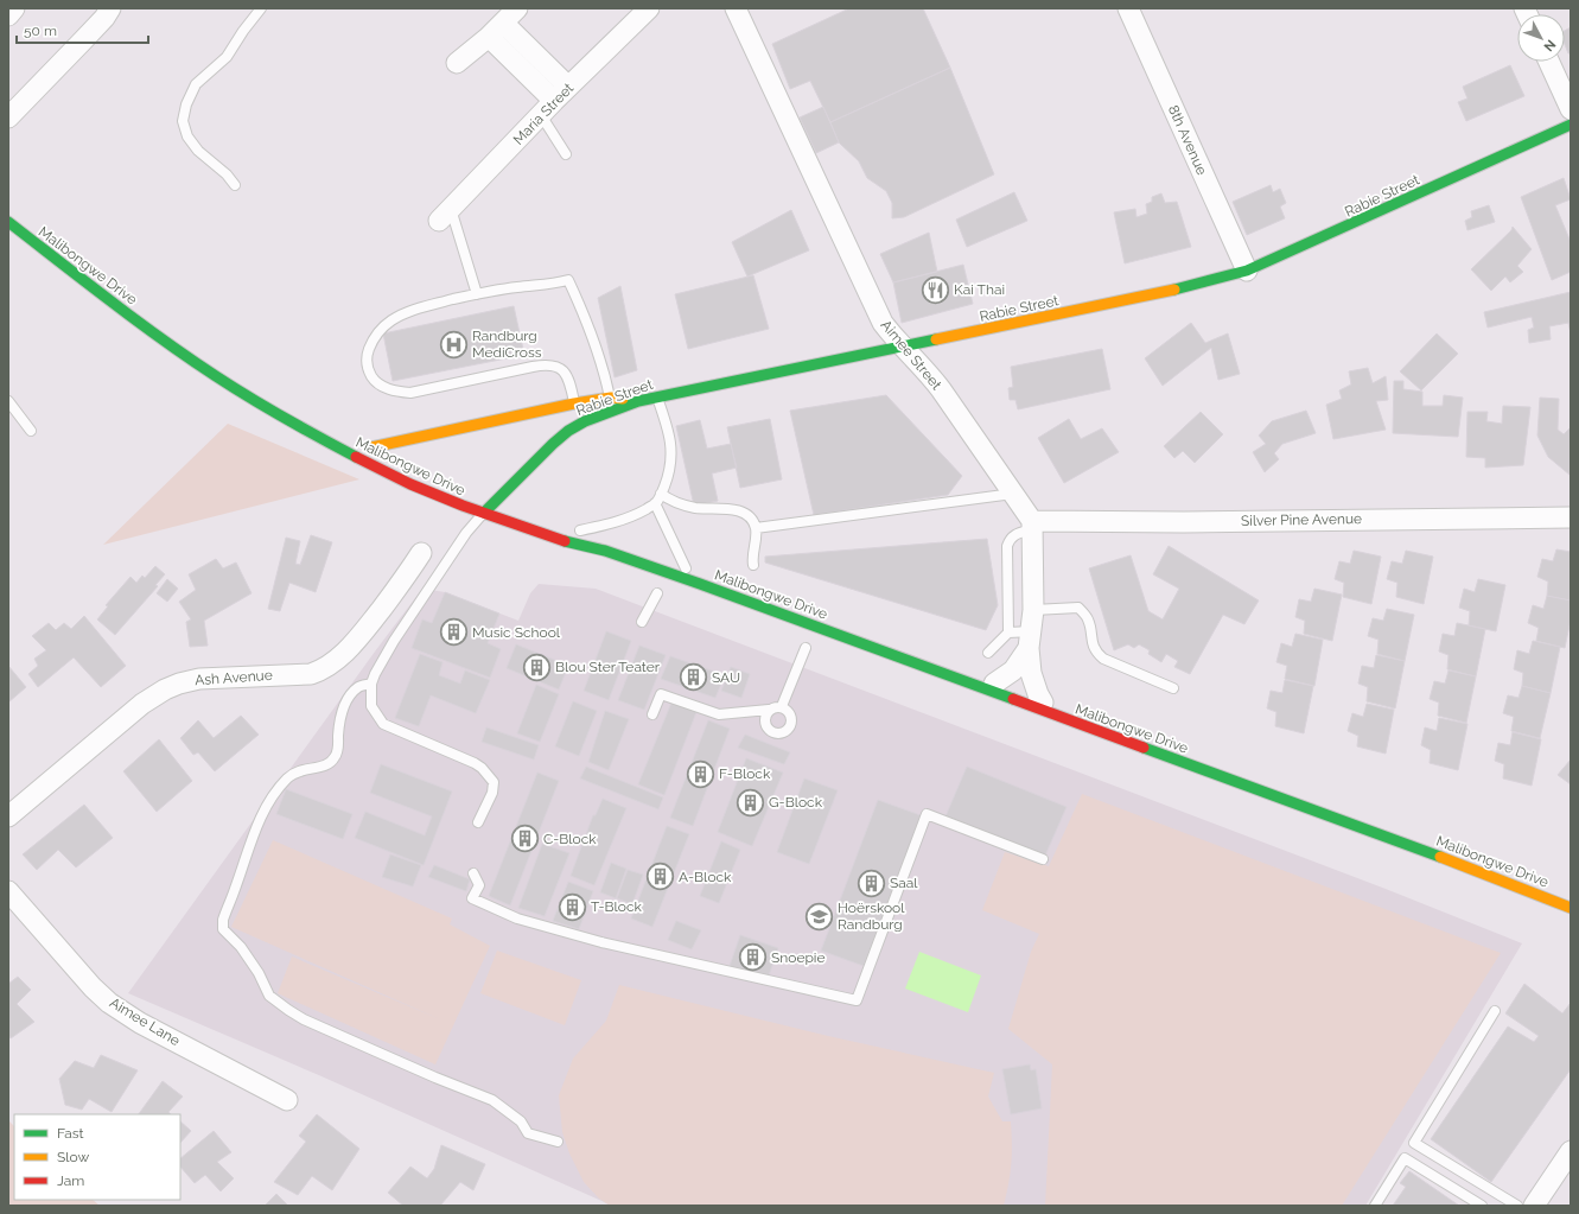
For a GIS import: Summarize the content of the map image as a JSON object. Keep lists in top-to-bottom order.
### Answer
{
  "streets": {
    "main road": ["Rabie Street", "Malibongwe Drive"],
    "street": [
      "Maria Street",
      "8th Avenue",
      "Aimee Street",
      "Silver Pine Avenue",
      "Ash Avenue",
      "Aimee Lane"
    ]
  },
  "crossings": [
    ["8th Avenue", "Rabie Street"],
    ["Rabie Street", "Malibongwe Drive"],
    ["Rabie Street", "Aimee Street"],
    ["Aimee Street", "Silver Pine Avenue"]
  ],
  "places": {
    "restaurant": ["Kai Thai"],
    "hospital": ["Randburg MediCross"],
    "building": [
      "Music School",
      "Blou Ster Teater",
      "SAU",
      "F-Block",
      "G-Block",
      "C-Block",
      "A-Block",
      "Saal",
      "T-Block",
      "Snoepie"
    ],
    "school or university": ["Hoërskool Randburg"]
  },
  "legend": ["Fast", "Slow", "Jam"],
  "scale_bar": "50 m",
  "north": "bottom right"
}
